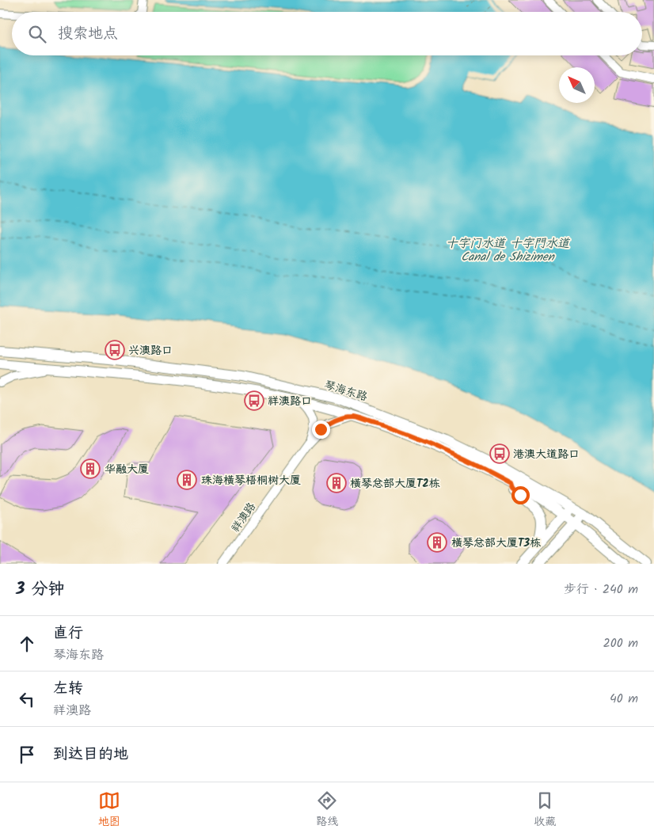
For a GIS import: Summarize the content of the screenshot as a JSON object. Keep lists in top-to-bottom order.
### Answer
{
  "streets": {
    "main road": ["琴海东路"],
    "street": ["祥澳路"]
  },
  "crossings": [
    ["琴海东路", "祥澳路"]
  ],
  "water": ["十字门水道 十字門水道 Canal de Shizimen"],
  "places": {
    "bus stop": ["兴澳路口", "祥澳路口", "港澳大道路口"],
    "building": [
      "华融大厦",
      "珠海横琴梧桐树大厦",
      "横琴总部大厦T2栋",
      "横琴总部大厦T3栋"
    ]
  },
  "north": "top left",
  "page": {
    "search": "搜索地点",
    "heading": ["3 分钟", "步行 · 240 m"],
    "list": [
      ["直行", "琴海东路", "200 m"],
      ["左转", "祥澳路", "40 m"],
      "到达目的地"
    ],
    "nav": ["地图", "路线", "收藏"]
  }
}
